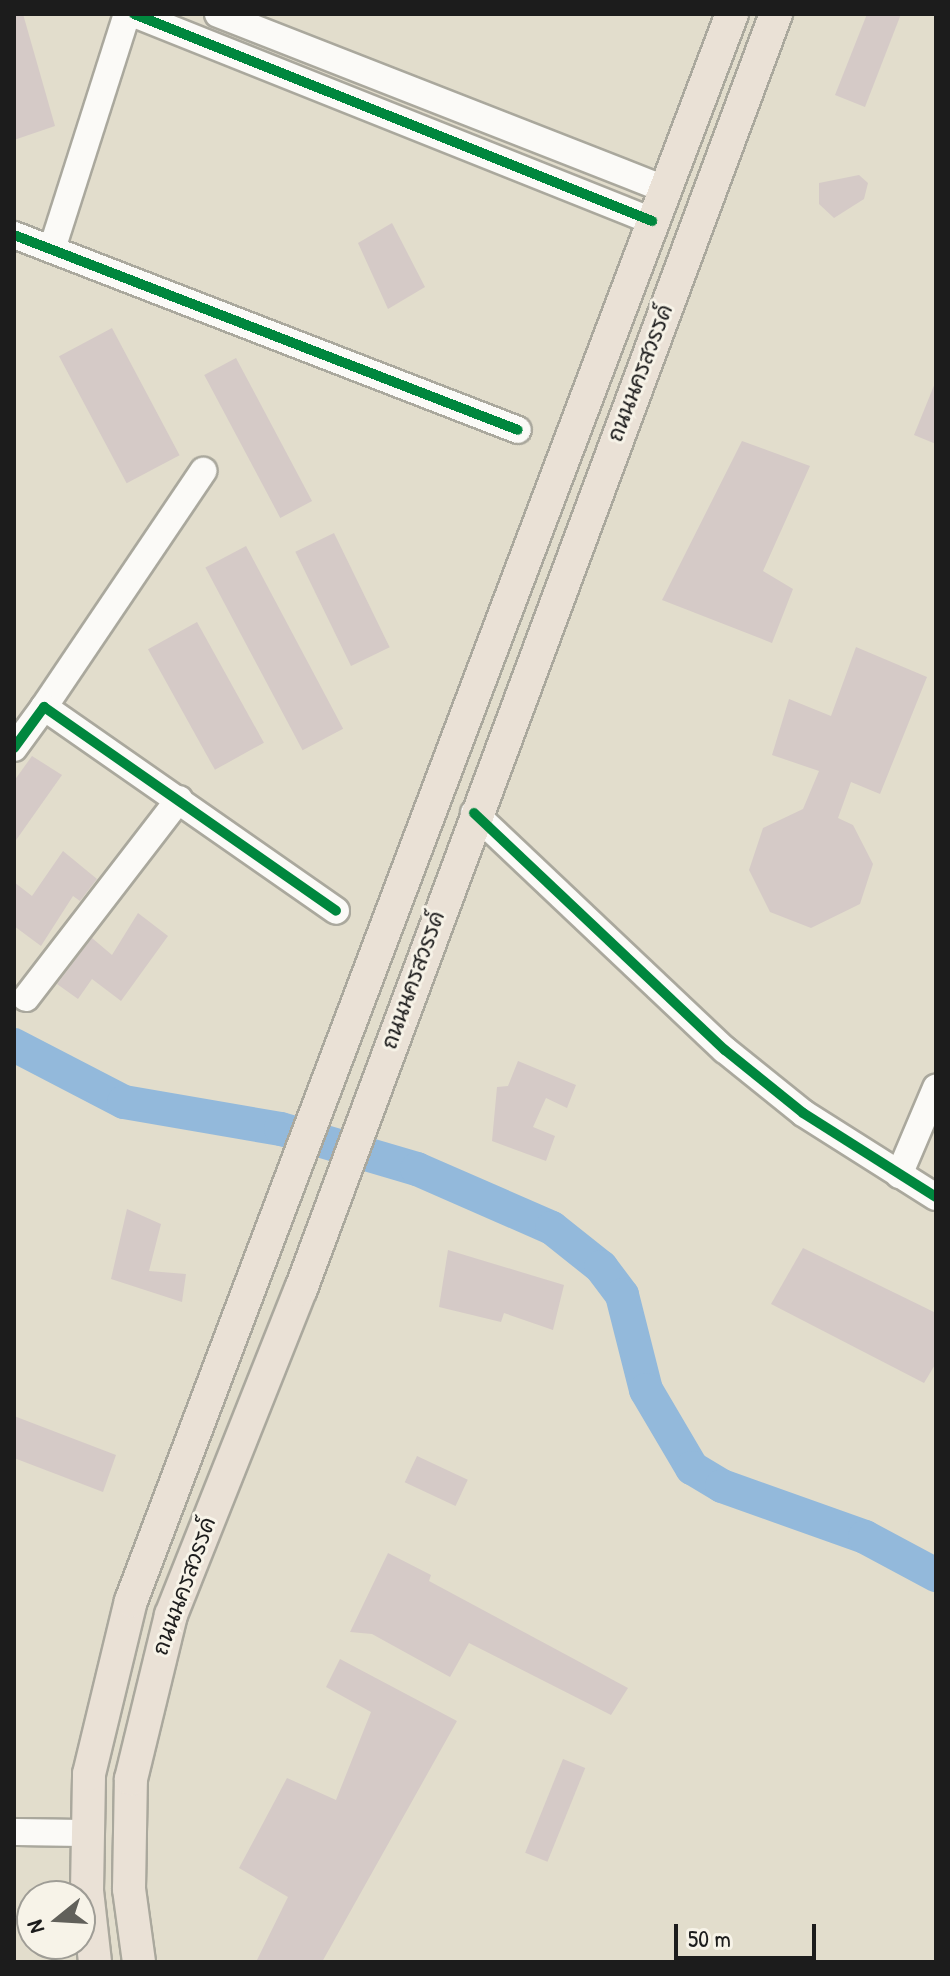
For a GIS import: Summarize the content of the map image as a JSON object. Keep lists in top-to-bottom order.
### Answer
{
  "streets": {
    "main road": ["ถนนนครสวรรค์"]
  },
  "scale_bar": "50 m",
  "north": "left"
}
